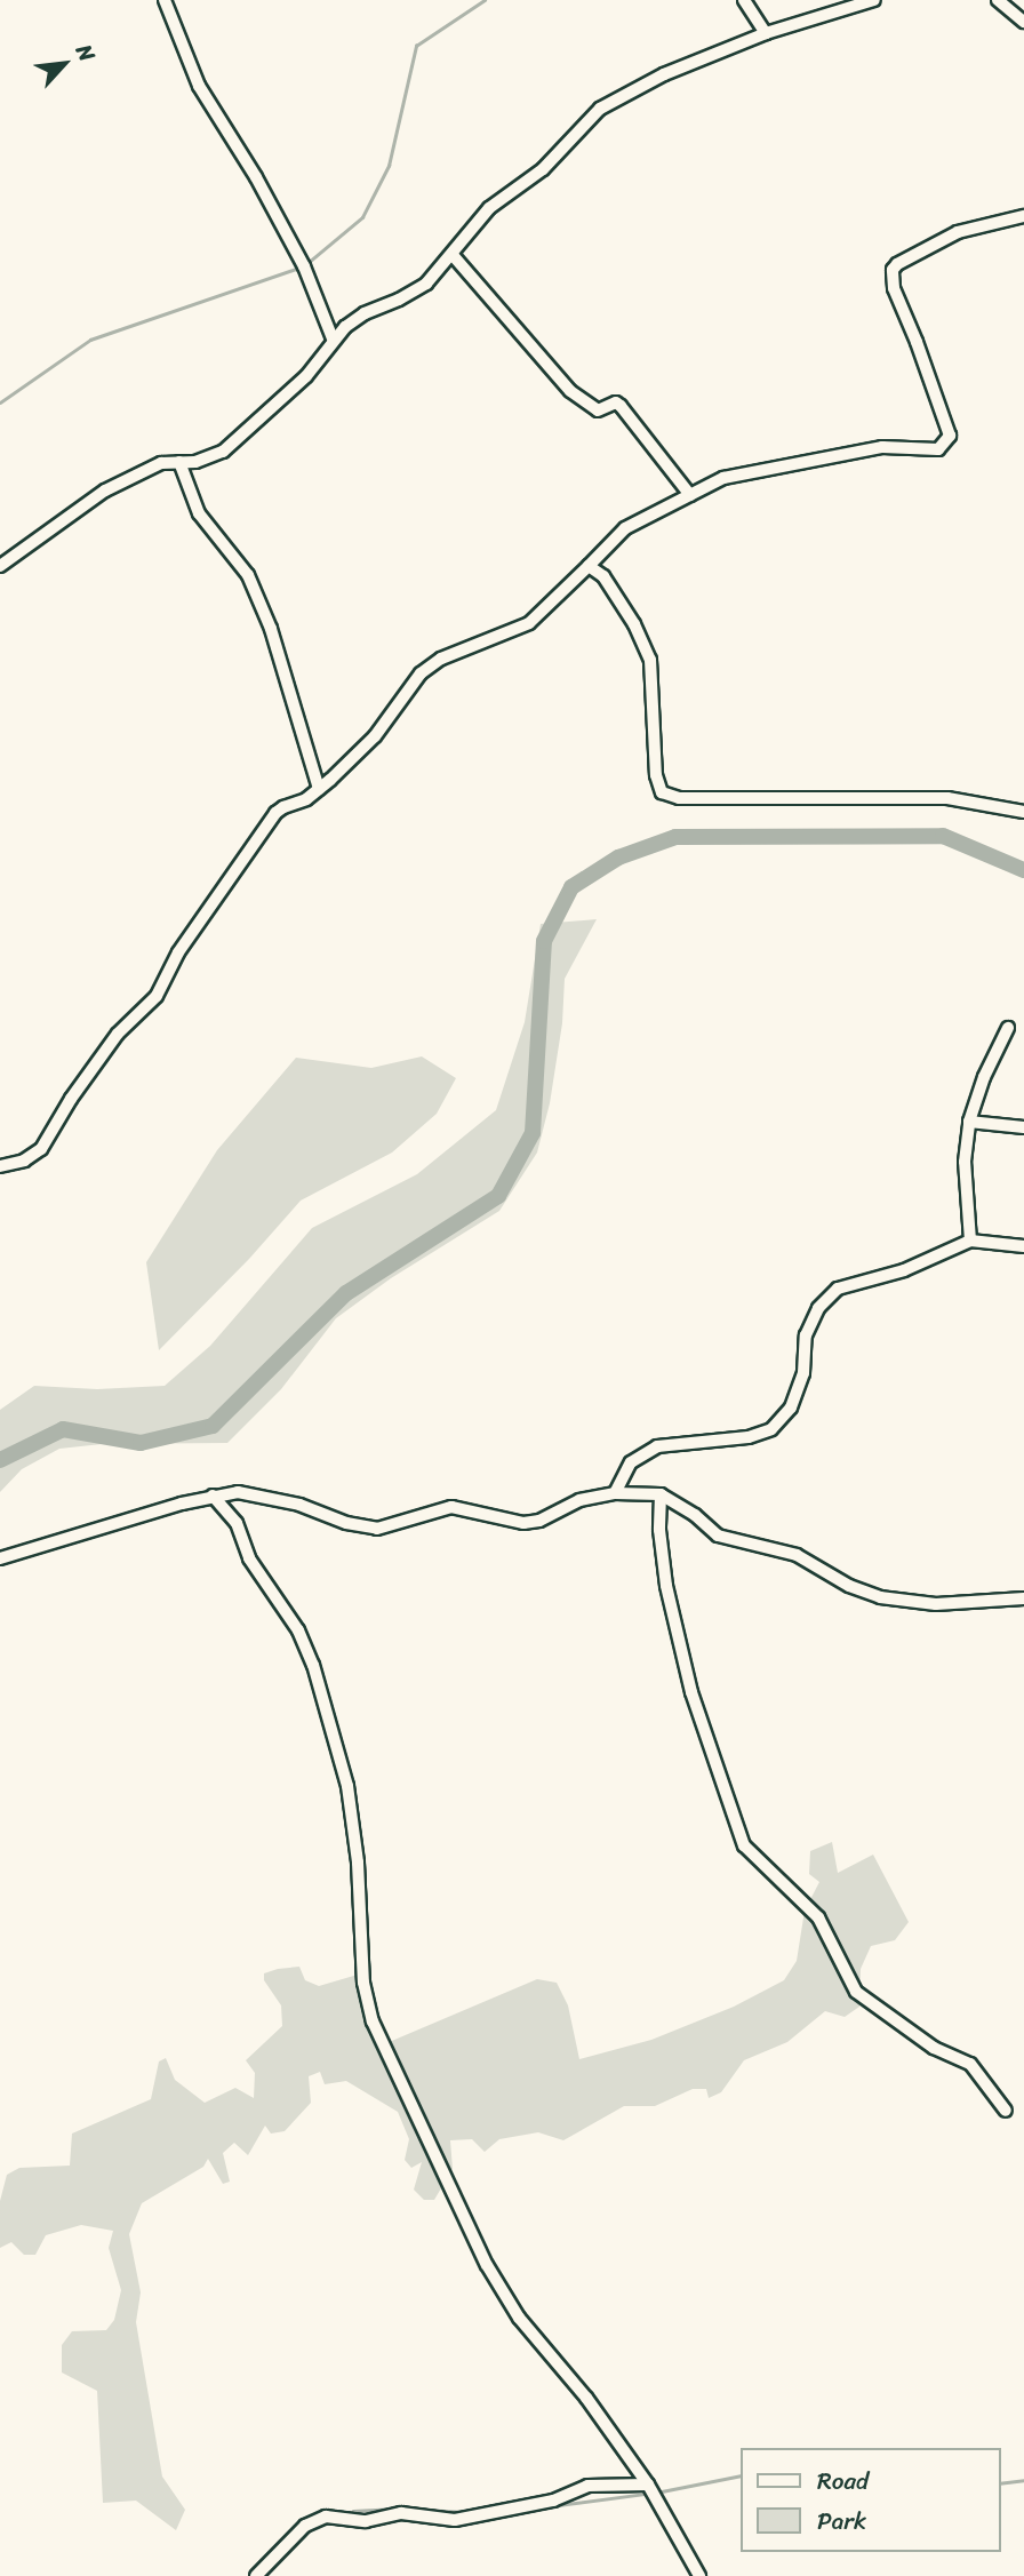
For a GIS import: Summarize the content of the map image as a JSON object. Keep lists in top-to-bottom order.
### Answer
{
  "legend": ["Road", "Park"],
  "north": "top right"
}
